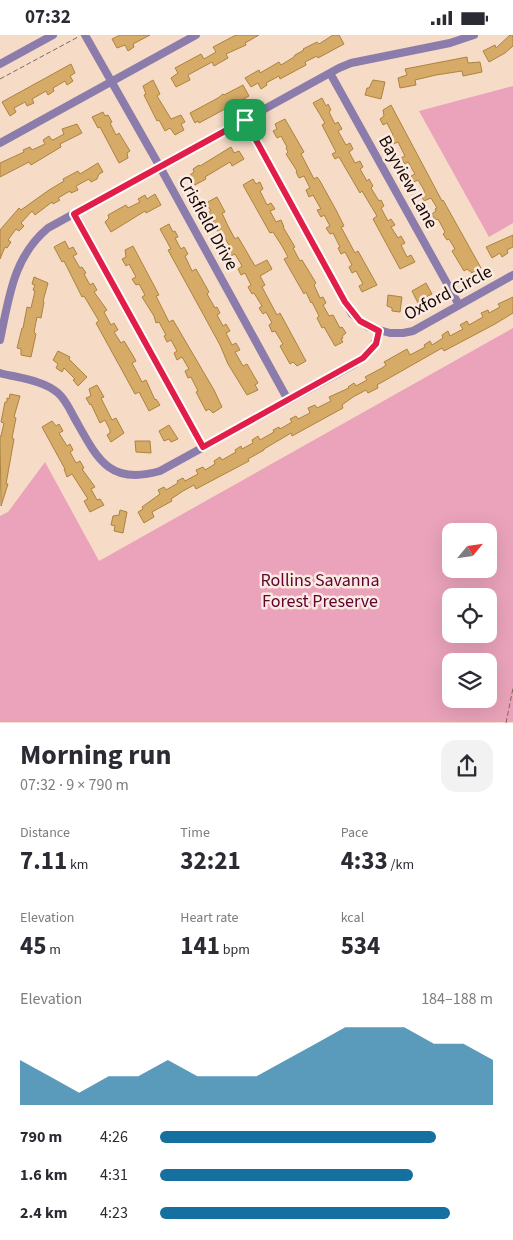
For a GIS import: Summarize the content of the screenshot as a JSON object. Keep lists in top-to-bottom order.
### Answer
{
  "streets": {
    "street": ["Bayview Lane", "Crisfield Drive", "Oxford Circle"]
  },
  "crossings": [
    ["Bayview Lane", "Oxford Circle"]
  ],
  "parks": ["Rollins Savanna Forest Preserve"],
  "north": "top right",
  "page": {
    "status": "07:32",
    "heading": ["Morning run", "07:32 · 9 × 790 m"],
    "stats": [
      ["Distance", "7.11 km"],
      ["Time", "32:21"],
      ["Pace", "4:33 /km"],
      ["Elevation", "45 m"],
      ["Heart rate", "141 bpm"],
      ["kcal", "534"]
    ],
    "chart": ["Elevation", "184–188 m"],
    "list": [
      {
        "name": "790 m",
        "note": "4:26"
      },
      {
        "name": "1.6 km",
        "note": "4:31"
      },
      {
        "name": "2.4 km",
        "note": "4:23"
      }
    ]
  }
}
